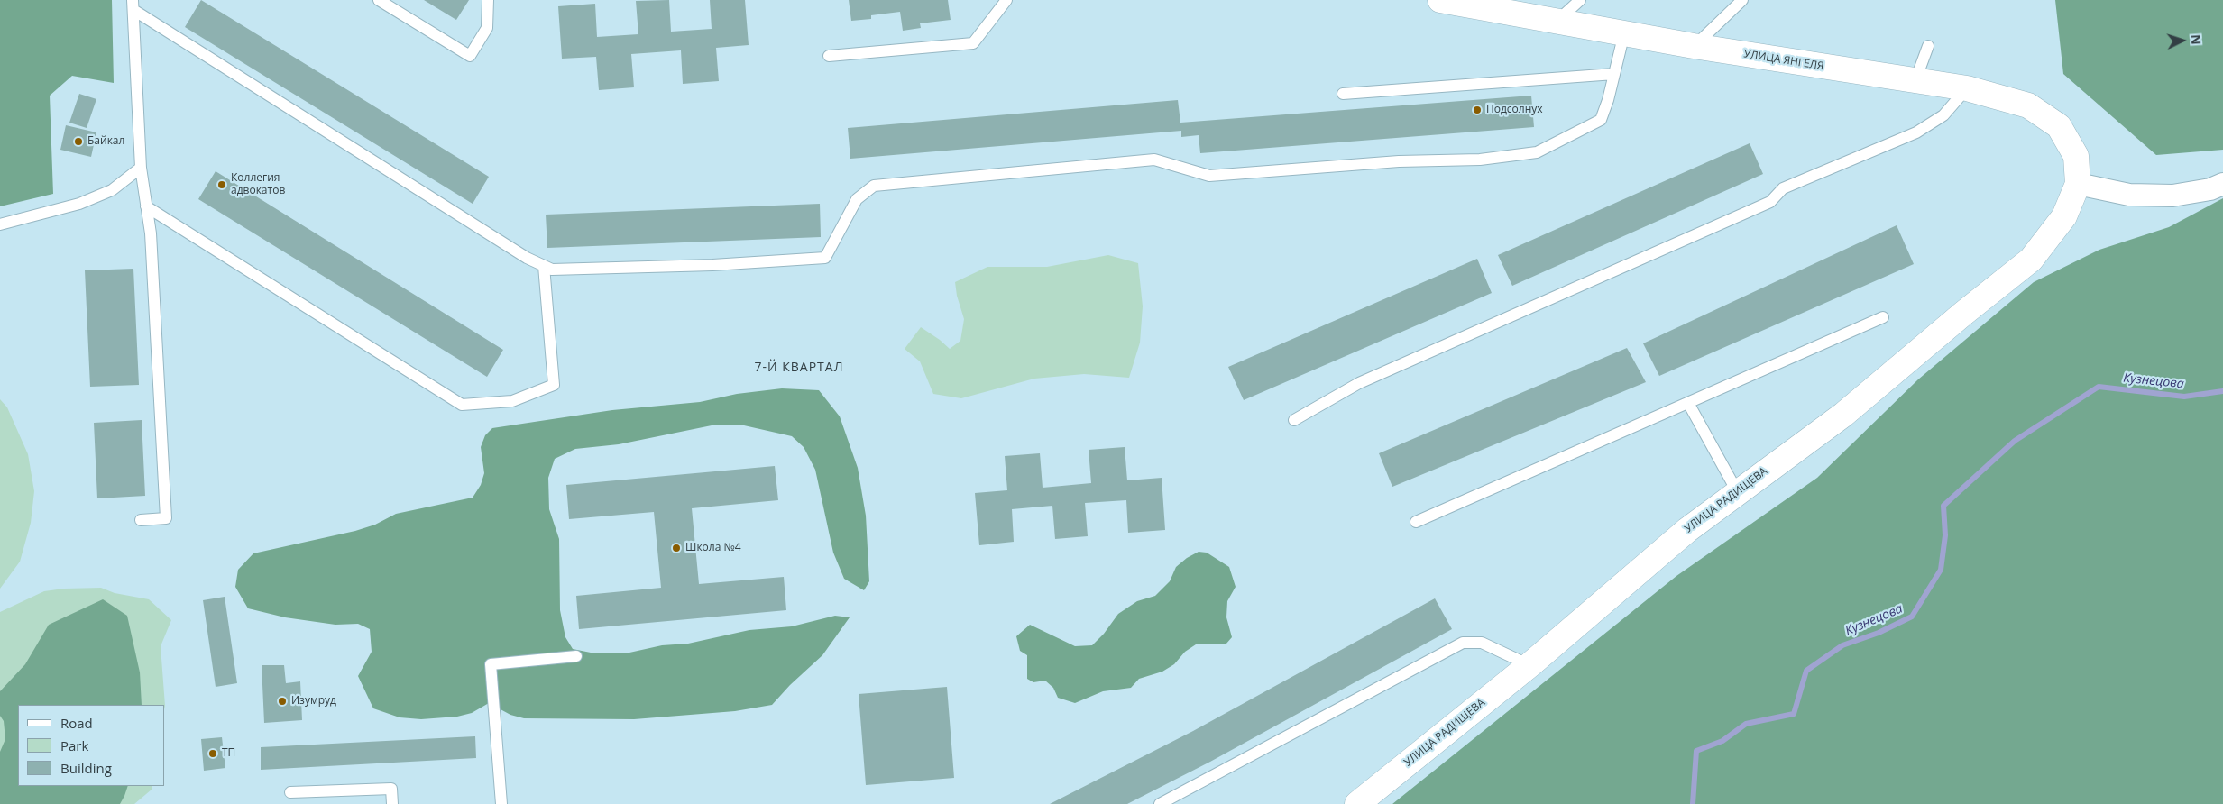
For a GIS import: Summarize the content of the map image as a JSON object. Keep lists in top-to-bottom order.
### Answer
{
  "streets": {
    "street": ["УЛИЦА ЯНГЕЛЯ", "УЛИЦА РАДИЩЕВА"]
  },
  "crossings": [
    ["УЛИЦА ЯНГЕЛЯ", "УЛИЦА РАДИЩЕВА"]
  ],
  "districts": ["7-Й КВАРТАЛ"],
  "water": ["Кузнецова"],
  "places": [
    "Подсолнух",
    "Байкал",
    "Коллегия адвокатов",
    "Школа №4",
    "Изумруд",
    "ТП"
  ],
  "legend": ["Road", "Park", "Building"],
  "north": "right"
}
